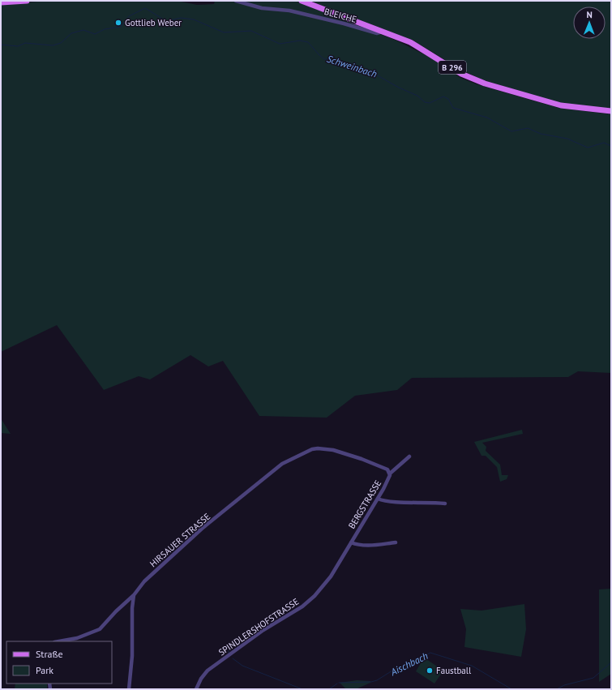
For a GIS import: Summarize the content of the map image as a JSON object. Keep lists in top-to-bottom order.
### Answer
{
  "streets": {
    "main road": ["B 296"],
    "street": [
      "BLEICHE",
      "BERGSTRASSE",
      "HIRSAUER STRASSE",
      "SPINDLERSHOFSTRASSE"
    ]
  },
  "crossings": [
    ["BLEICHE", "B 296"],
    ["BERGSTRASSE", "HIRSAUER STRASSE"],
    ["BERGSTRASSE", "SPINDLERSHOFSTRASSE"]
  ],
  "water": ["Schweinbach", "Aischbach"],
  "places": ["Gottlieb Weber", "Faustball"],
  "legend": ["Straße", "Park"],
  "north": "top"
}
